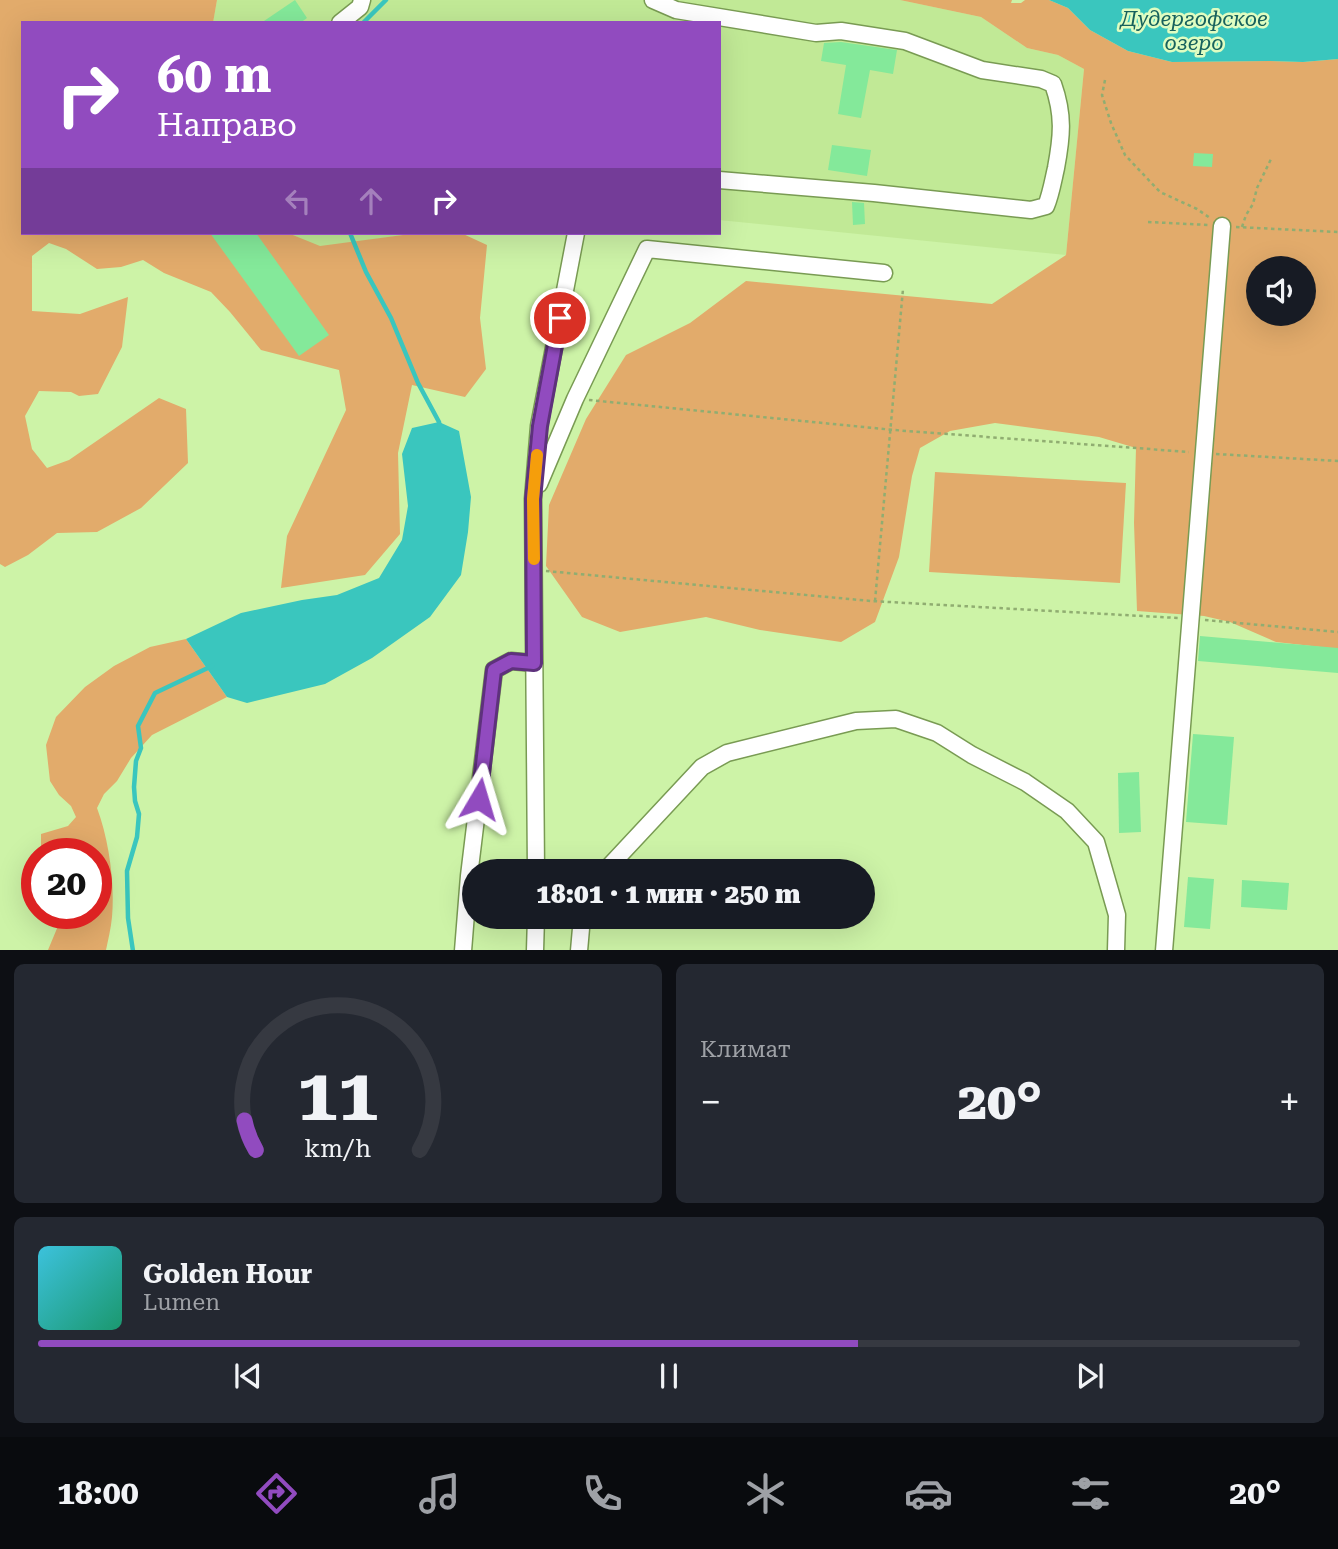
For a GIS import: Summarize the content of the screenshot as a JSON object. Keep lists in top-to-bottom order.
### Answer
{
  "water": ["Дудергофское озеро"],
  "page": {
    "turn": ["60 m", "Направо"],
    "limit": "20",
    "trip": "18:01 · 1 мин · 250 m",
    "tile": "Климат",
    "heat": ["−", "20°", "+"],
    "song": ["Golden Hour", "Lumen"],
    "tabs": ["18:00", "20°"],
    "gauge": ["11", "km/h"]
  }
}
